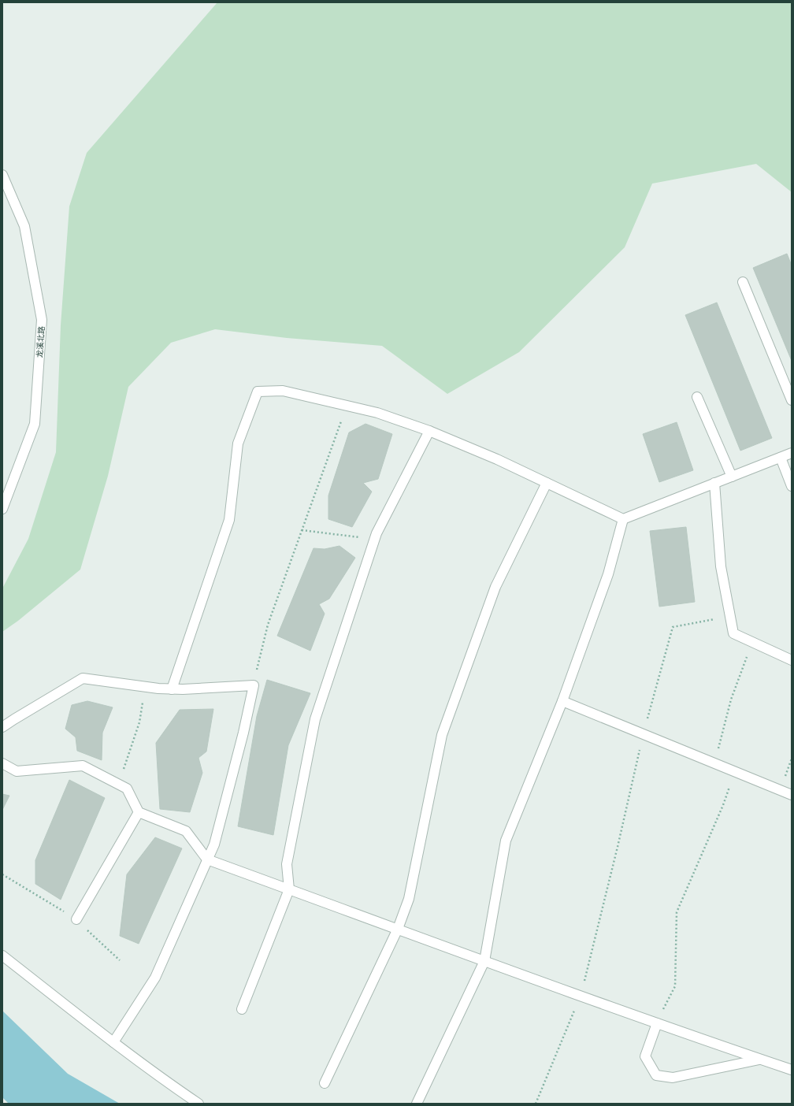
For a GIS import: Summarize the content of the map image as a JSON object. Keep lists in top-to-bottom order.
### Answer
{
  "streets": {
    "street": ["龙溪北路"]
  }
}
